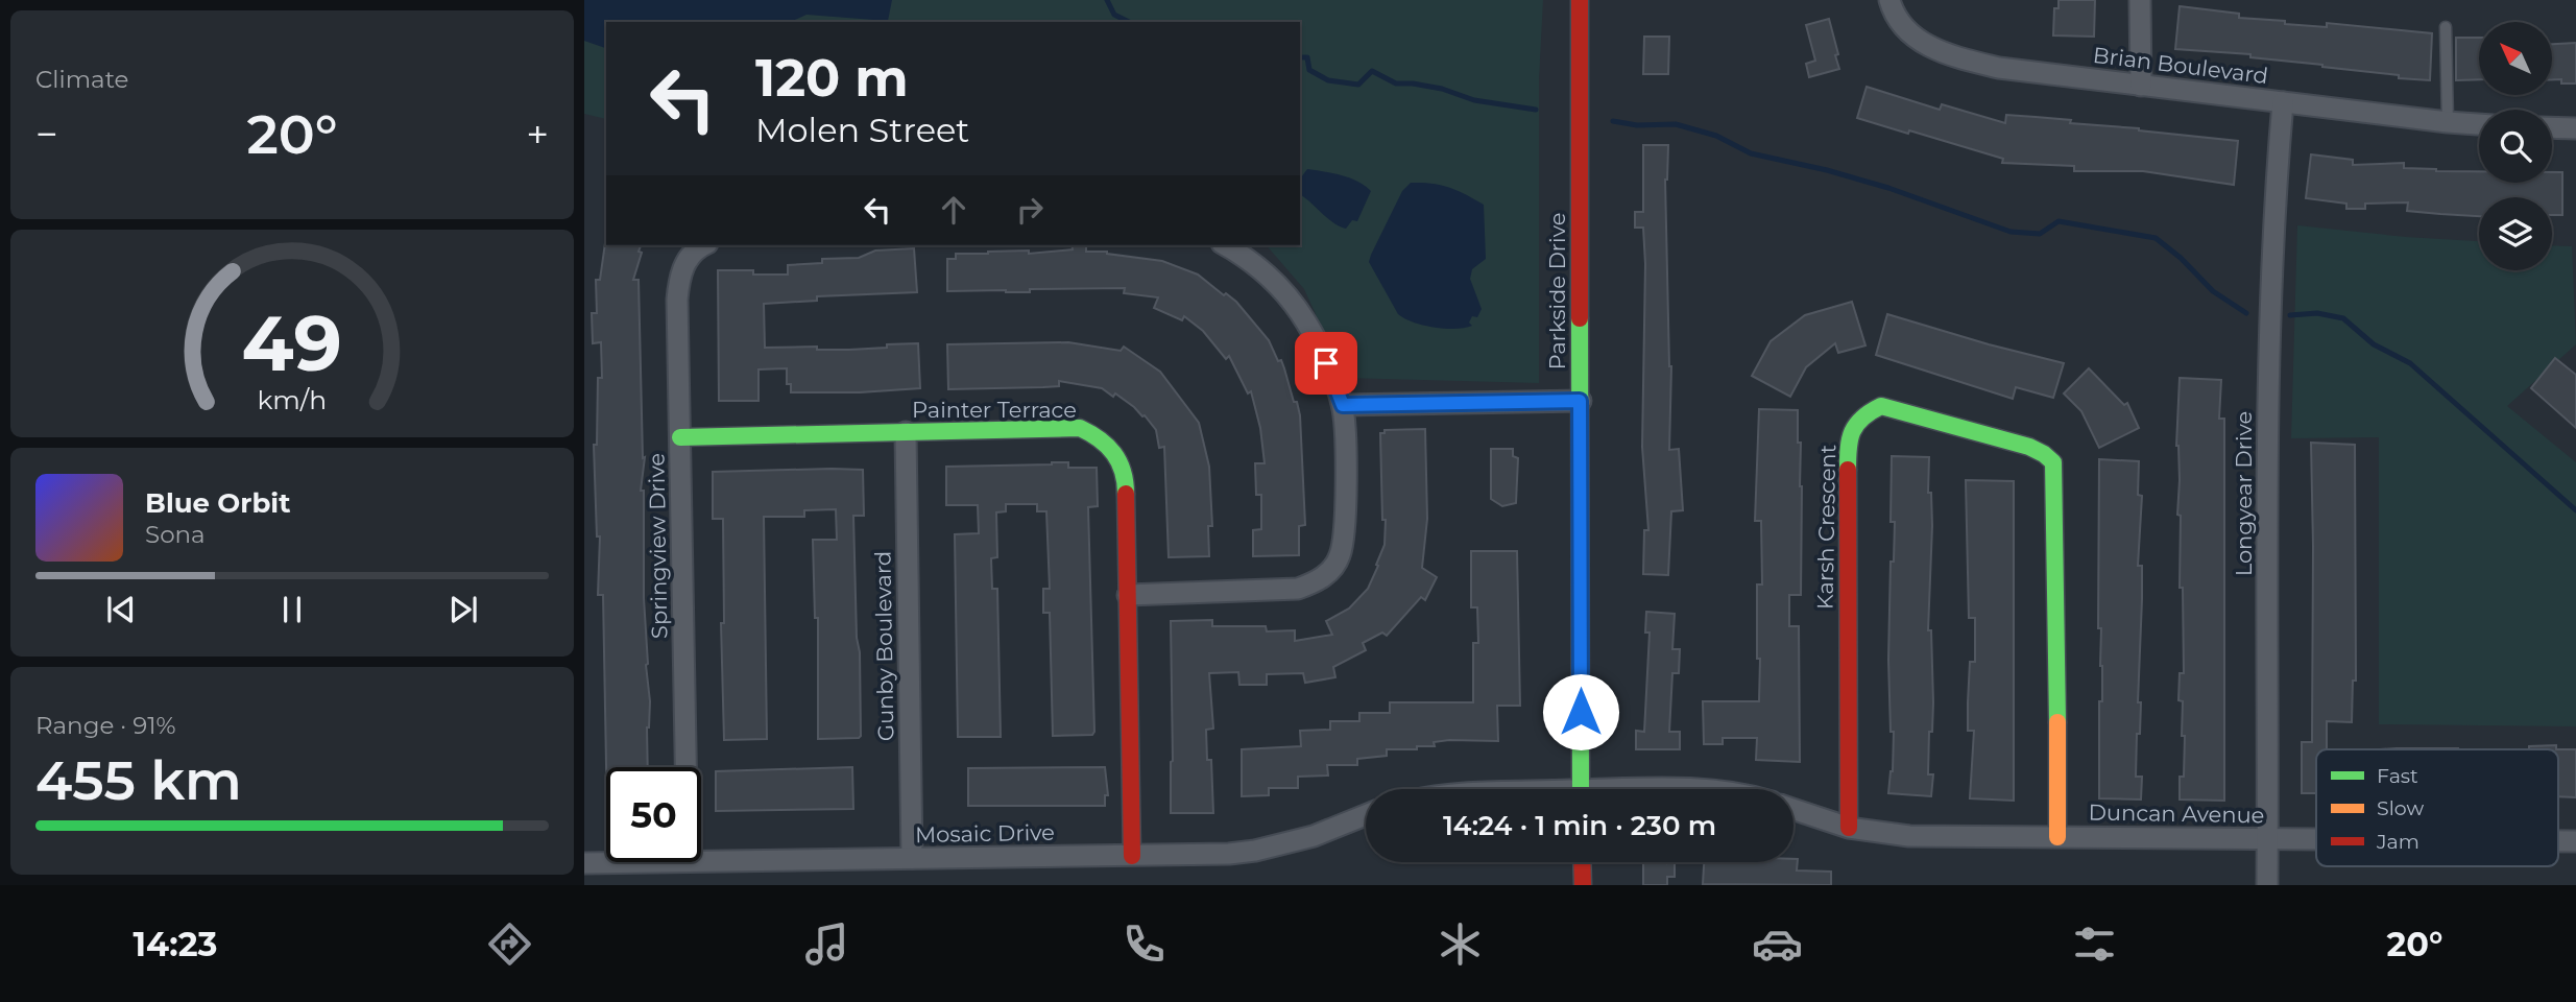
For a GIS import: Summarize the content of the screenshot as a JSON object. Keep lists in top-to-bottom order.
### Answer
{
  "streets": {
    "street": [
      "Brian Boulevard",
      "Parkside Drive",
      "Painter Terrace",
      "Longyear Drive",
      "Karsh Crescent",
      "Springview Drive",
      "Gunby Boulevard",
      "Duncan Avenue",
      "Mosaic Drive"
    ]
  },
  "crossings": [
    ["Brian Boulevard", "Longyear Drive"],
    ["Painter Terrace", "Springview Drive"],
    ["Painter Terrace", "Gunby Boulevard"],
    ["Painter Terrace", "Mosaic Drive"],
    ["Longyear Drive", "Duncan Avenue"],
    ["Karsh Crescent", "Duncan Avenue"],
    ["Gunby Boulevard", "Mosaic Drive"]
  ],
  "legend": ["Fast", "Slow", "Jam"],
  "north": "top left",
  "page": {
    "tile": [
      "Climate",
      ["Range · 91%", "455 km"]
    ],
    "turn": ["120 m", "Molen Street"],
    "heat": ["−", "20°", "+"],
    "song": ["Blue Orbit", "Sona"],
    "limit": "50",
    "trip": "14:24 · 1 min · 230 m",
    "tabs": ["14:23", "20°"],
    "gauge": ["49", "km/h"]
  }
}
